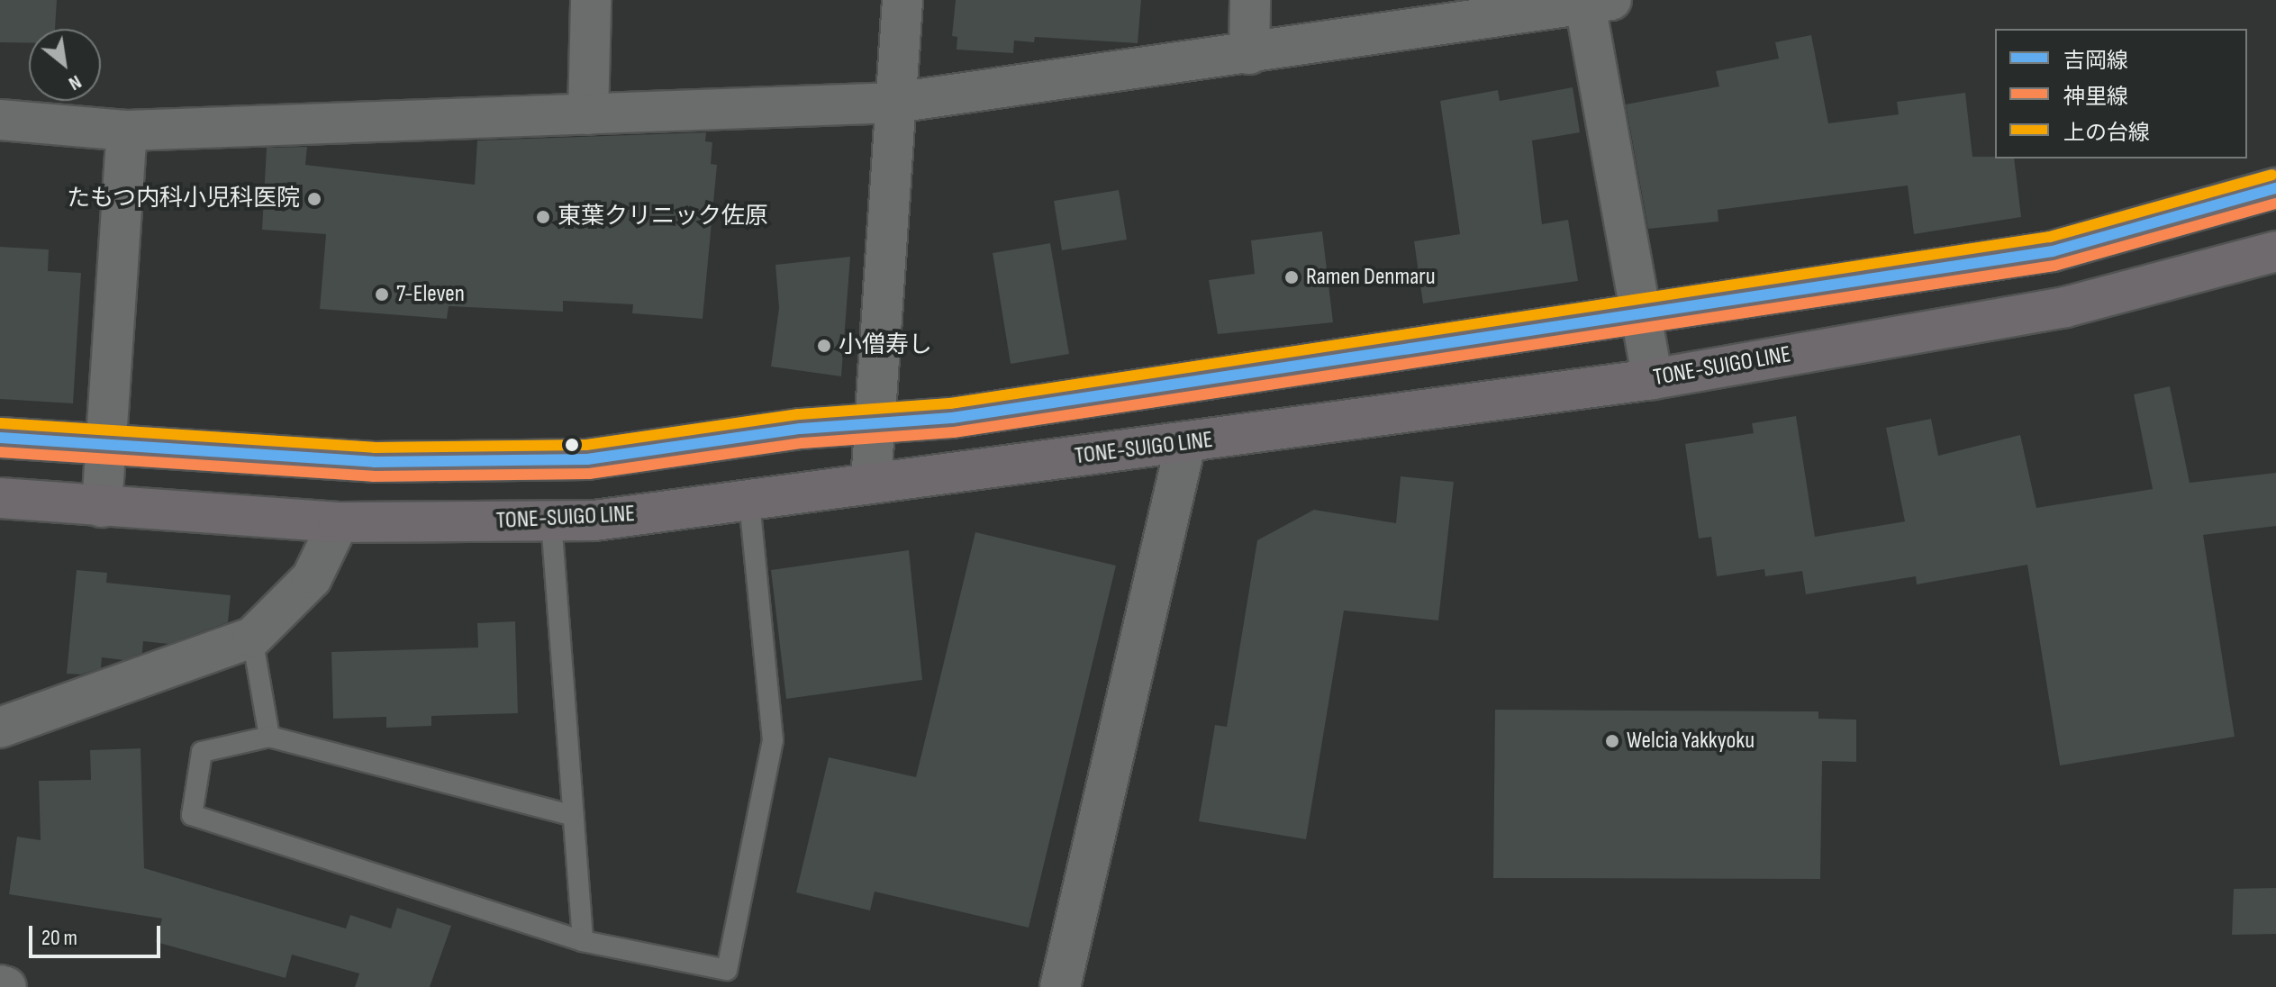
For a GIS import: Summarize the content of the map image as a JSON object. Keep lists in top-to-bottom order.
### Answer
{
  "streets": {
    "highway": ["TONE-SUIGO LINE"]
  },
  "places": [
    "たもつ内科小児科医院",
    "東葉クリニック佐原",
    "Ramen Denmaru",
    "7-Eleven",
    "小僧寿し",
    "Welcia Yakkyoku"
  ],
  "lines": ["transit line 上の台線", "transit line 吉岡線", "transit line 神里線"],
  "legend": ["吉岡線", "神里線", "上の台線"],
  "scale_bar": "20 m",
  "north": "bottom right"
}
